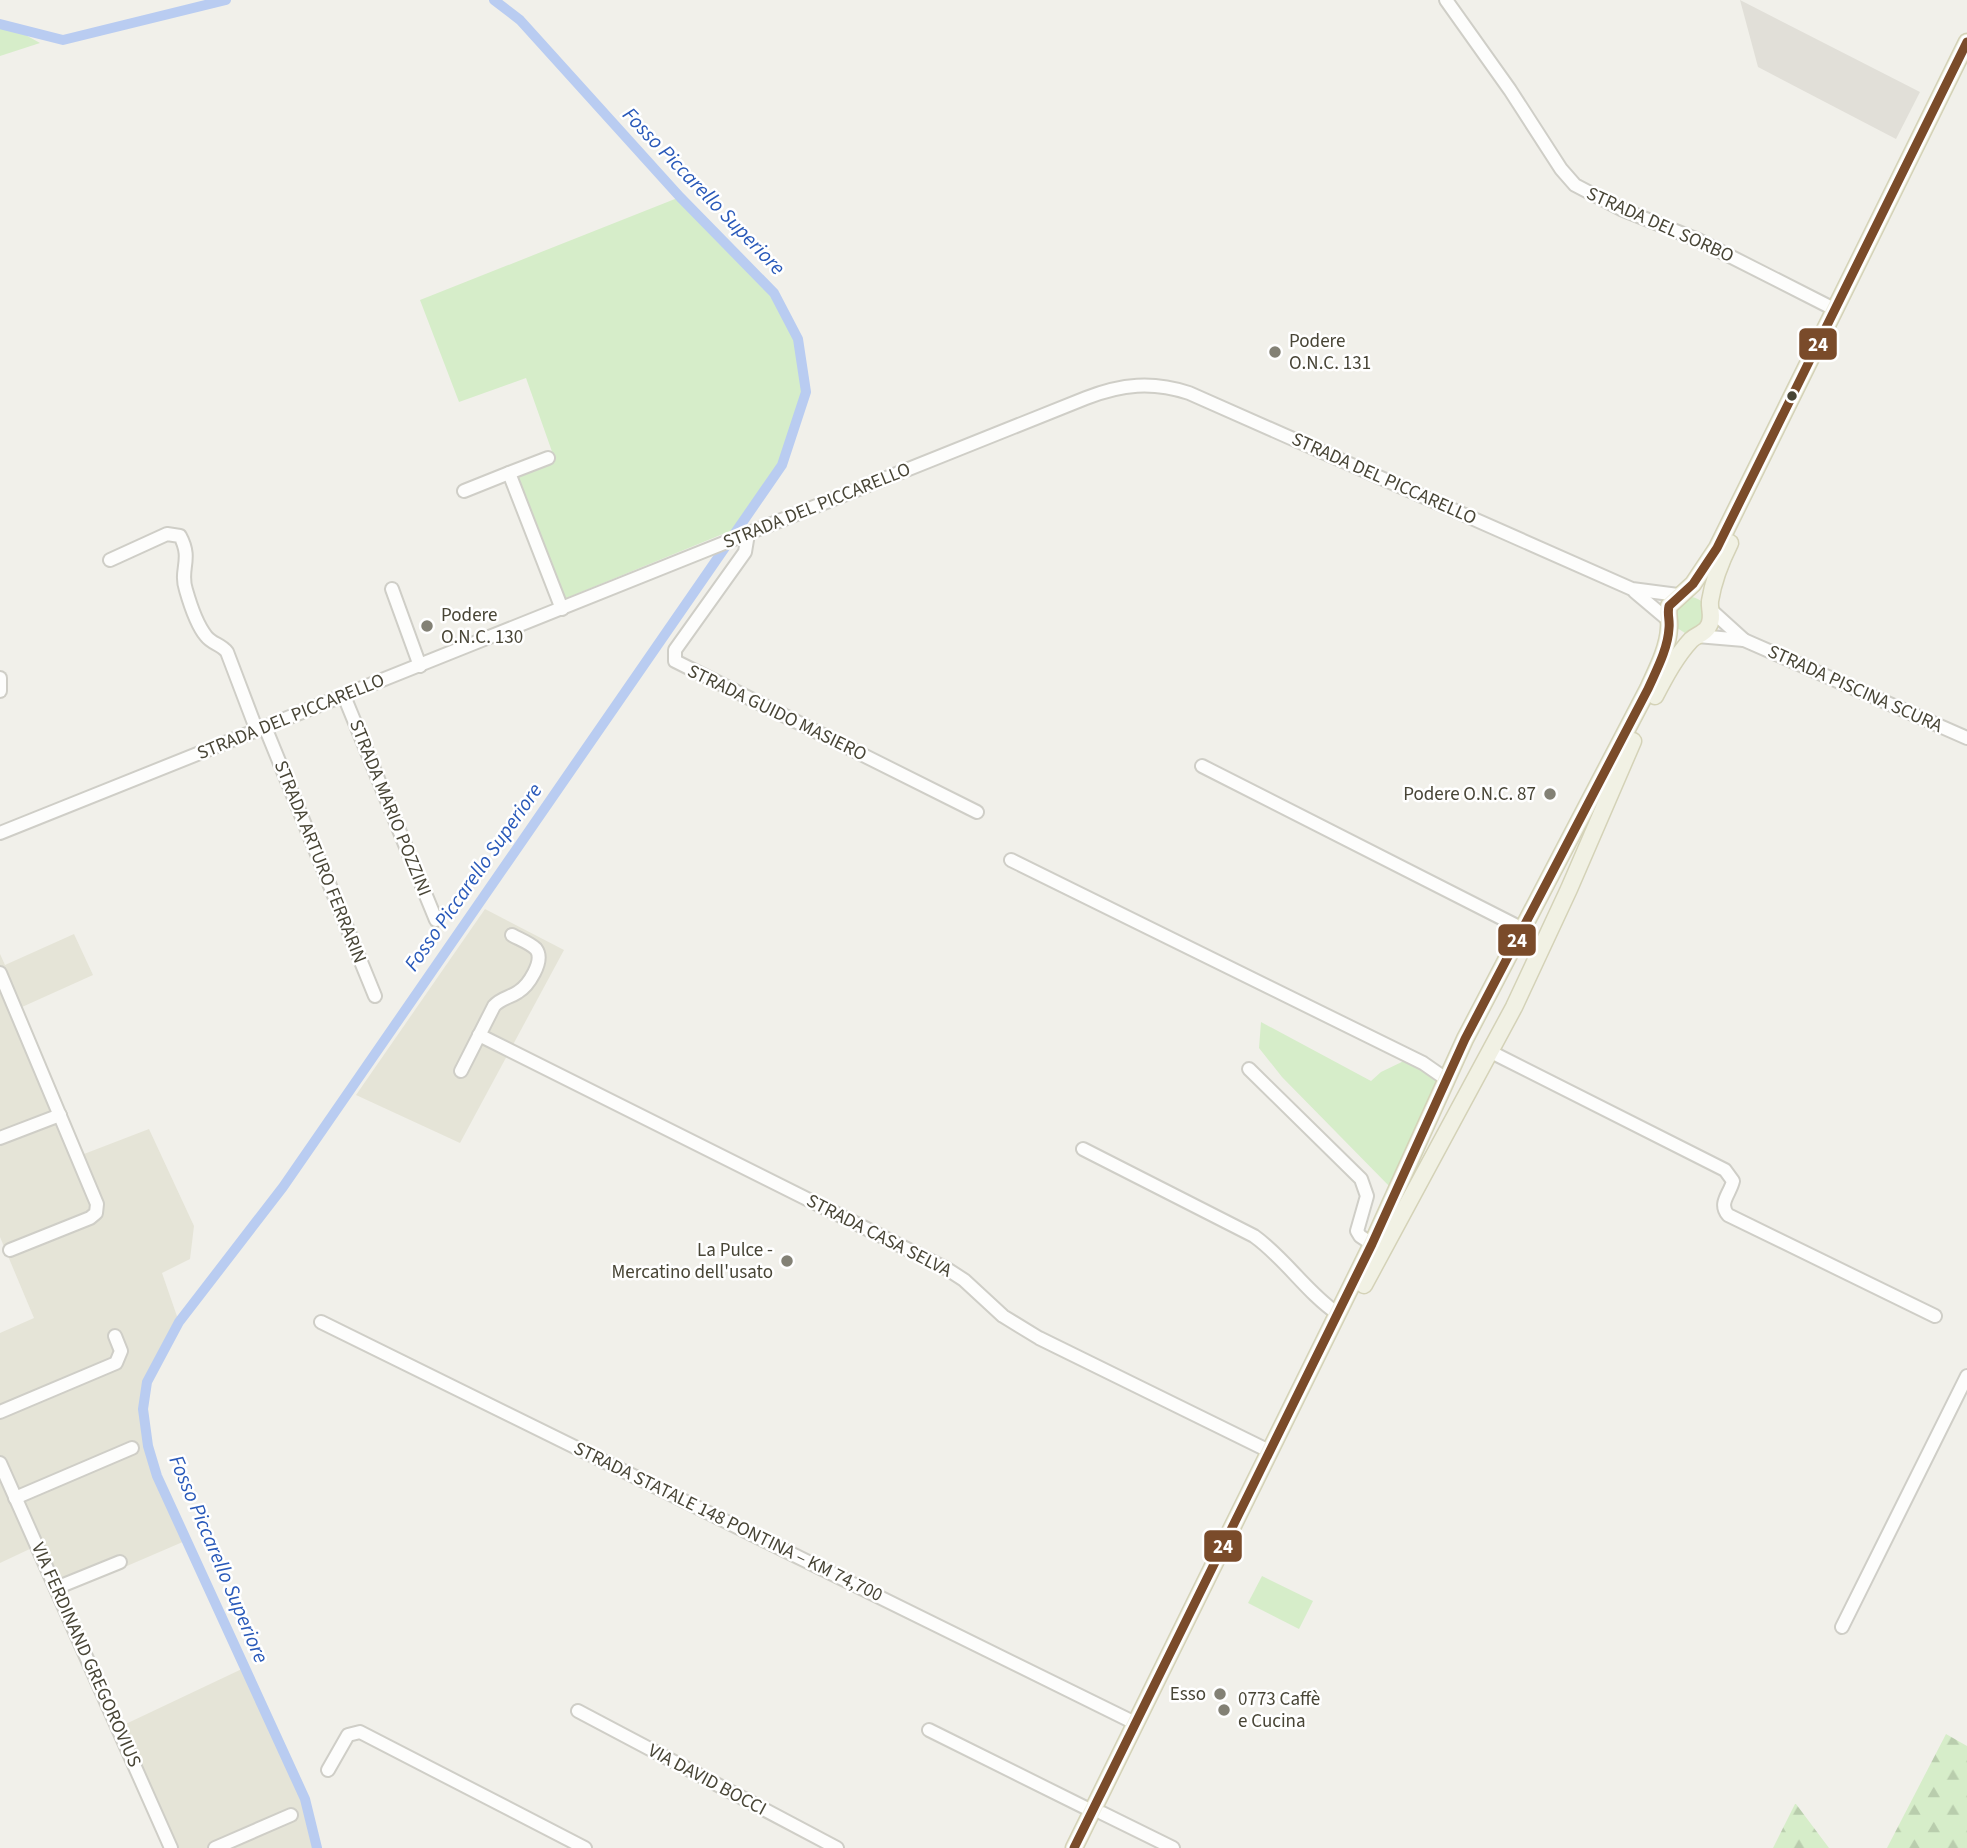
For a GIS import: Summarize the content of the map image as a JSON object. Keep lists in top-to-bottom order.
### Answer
{
  "streets": {
    "street": [
      "STRADA DEL SORBO",
      "STRADA DEL PICCARELLO",
      "STRADA PISCINA SCURA",
      "STRADA GUIDO MASIERO",
      "STRADA MARIO POZZINI",
      "STRADA ARTURO FERRARIN",
      "STRADA CASA SELVA",
      "STRADA STATALE 148 PONTINA – KM 74,700",
      "VIA FERDINAND GREGOROVIUS",
      "VIA DAVID BOCCI"
    ]
  },
  "crossings": [
    ["STRADA DEL PICCARELLO", "STRADA PISCINA SCURA"],
    ["STRADA DEL PICCARELLO", "STRADA GUIDO MASIERO"],
    ["STRADA DEL PICCARELLO", "STRADA MARIO POZZINI"],
    ["STRADA DEL PICCARELLO", "STRADA ARTURO FERRARIN"]
  ],
  "water": ["Fosso Piccarello Superiore"],
  "places": [
    "Podere O.N.C. 131",
    "Podere O.N.C. 130",
    "Podere O.N.C. 87",
    "La Pulce - Mercatino dell'usato",
    "Esso",
    "0773 Caffè e Cucina"
  ],
  "lines": ["transit line 24"]
}
